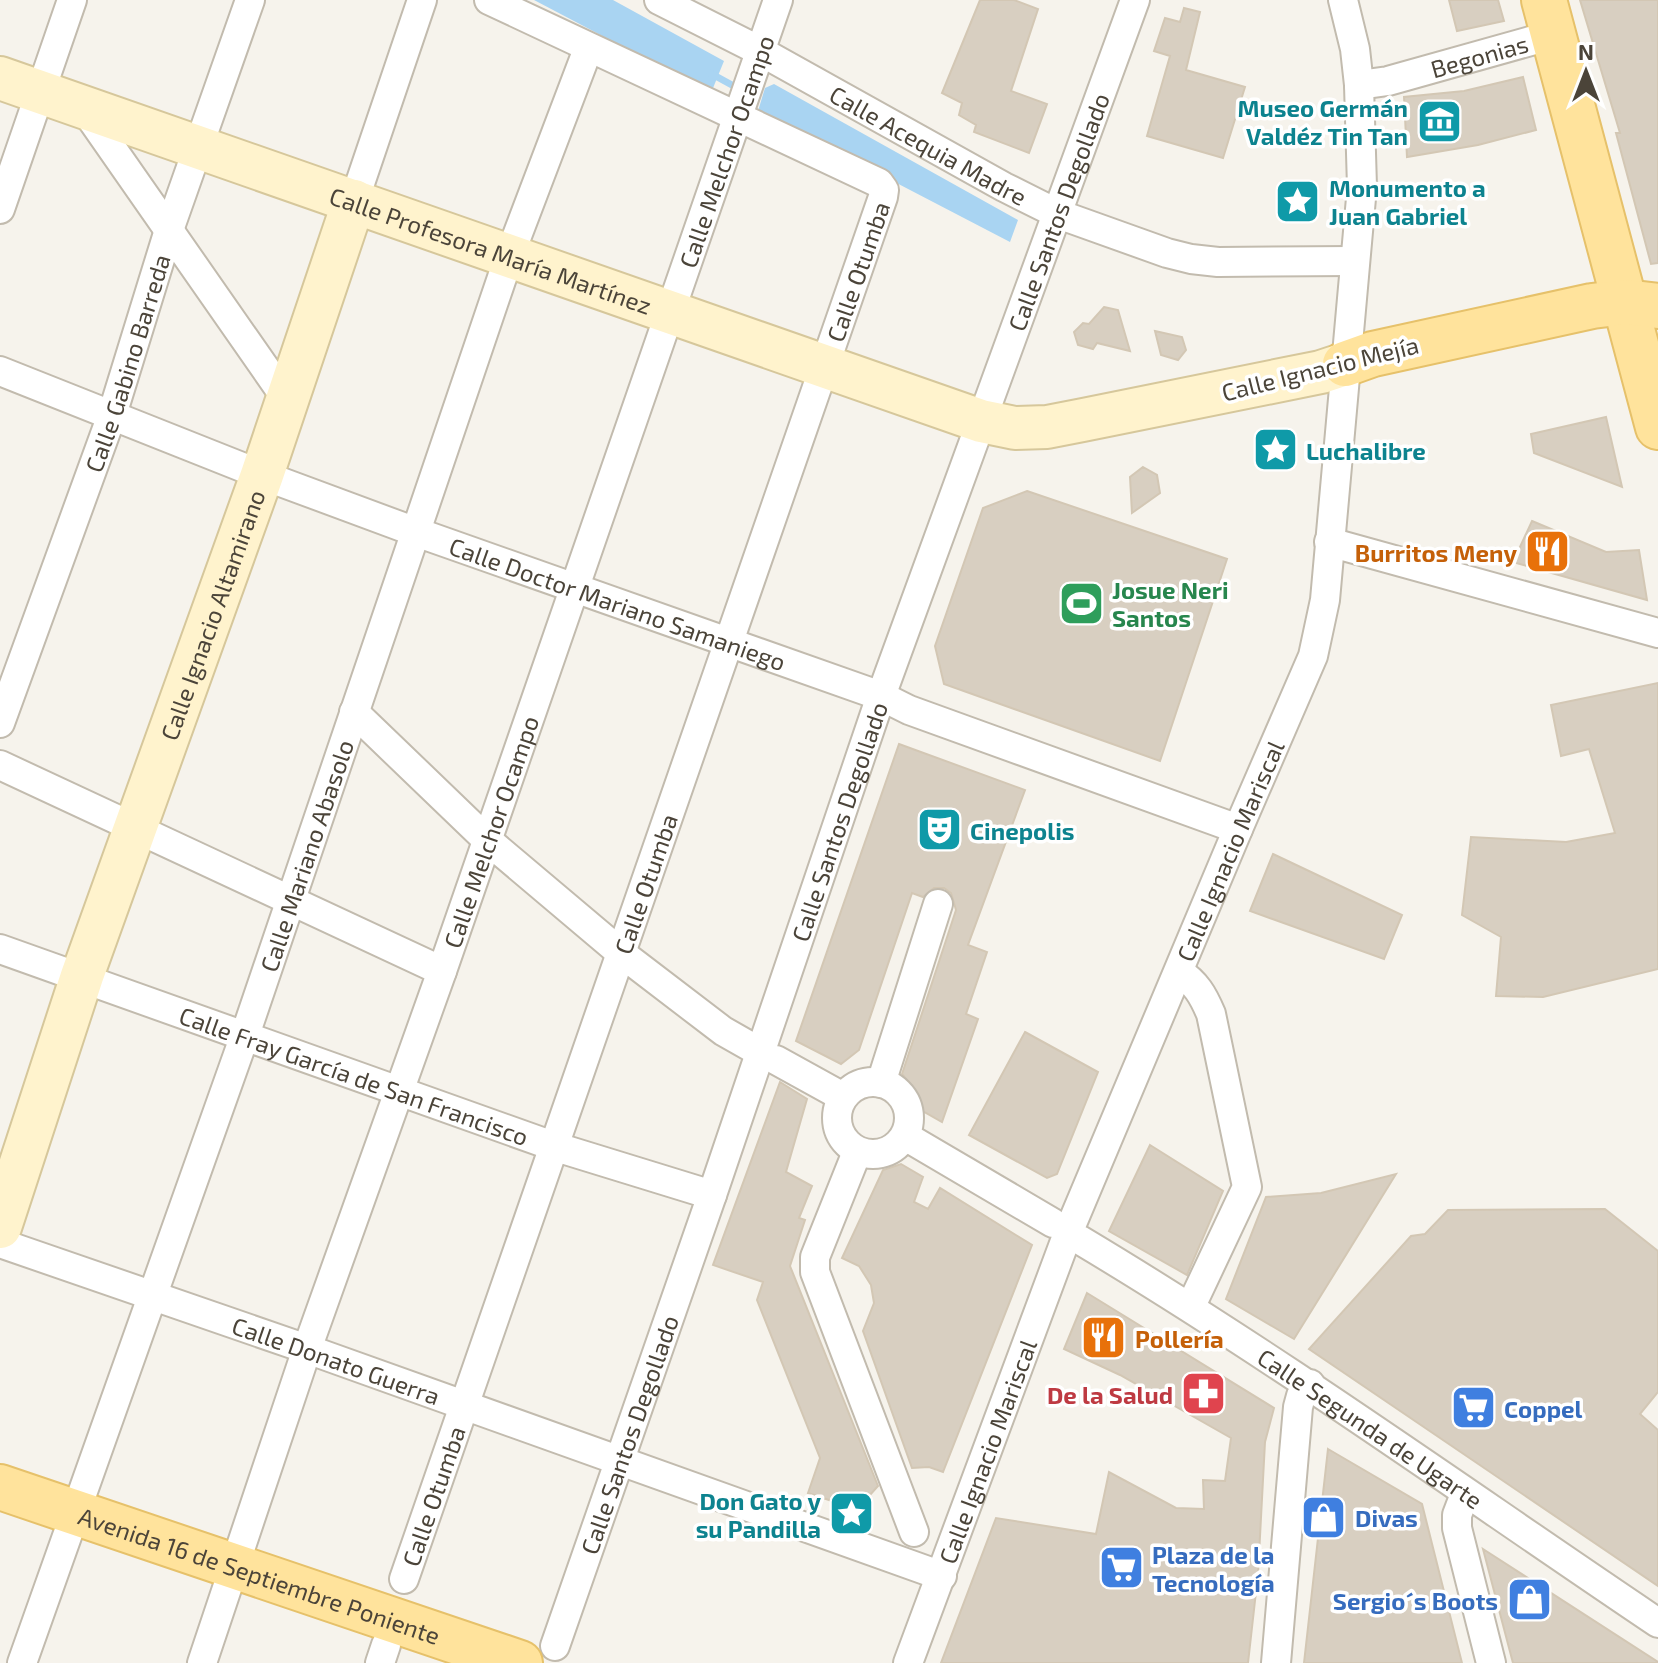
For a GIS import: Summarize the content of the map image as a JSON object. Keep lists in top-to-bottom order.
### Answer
{
  "streets": {
    "main road": ["Calle Ignacio Mejía", "Avenida 16 de Septiembre Poniente"],
    "street": [
      "Begonias",
      "Calle Acequia Madre",
      "Calle Melchor Ocampo",
      "Calle Santos Degollado",
      "Calle Profesora María Martínez",
      "Calle Otumba",
      "Calle Gabino Barreda",
      "Calle Doctor Mariano Samaniego",
      "Calle Ignacio Altamirano",
      "Calle Ignacio Mariscal",
      "Calle Mariano Abasolo",
      "Calle Fray García de San Francisco",
      "Calle Donato Guerra",
      "Calle Segunda de Ugarte"
    ]
  },
  "crossings": [
    ["Begonias", "Calle Ignacio Mariscal"],
    ["Calle Acequia Madre", "Calle Melchor Ocampo"],
    ["Calle Acequia Madre", "Calle Santos Degollado"],
    ["Calle Acequia Madre", "Calle Ignacio Mariscal"],
    ["Calle Melchor Ocampo", "Calle Profesora María Martínez"],
    ["Calle Melchor Ocampo", "Calle Otumba"],
    ["Calle Melchor Ocampo", "Calle Doctor Mariano Samaniego"],
    ["Calle Melchor Ocampo", "Calle Fray García de San Francisco"],
    ["Calle Melchor Ocampo", "Calle Donato Guerra"],
    ["Calle Melchor Ocampo", "Avenida 16 de Septiembre Poniente"],
    ["Calle Santos Degollado", "Calle Profesora María Martínez"],
    ["Calle Santos Degollado", "Calle Ignacio Mejía"],
    ["Calle Santos Degollado", "Calle Doctor Mariano Samaniego"],
    ["Calle Santos Degollado", "Calle Fray García de San Francisco"],
    ["Calle Santos Degollado", "Calle Donato Guerra"],
    ["Calle Santos Degollado", "Avenida 16 de Septiembre Poniente"],
    ["Calle Profesora María Martínez", "Calle Otumba"],
    ["Calle Profesora María Martínez", "Calle Gabino Barreda"],
    ["Calle Profesora María Martínez", "Calle Ignacio Mejía"],
    ["Calle Profesora María Martínez", "Calle Ignacio Altamirano"],
    ["Calle Profesora María Martínez", "Calle Mariano Abasolo"],
    ["Calle Otumba", "Calle Doctor Mariano Samaniego"],
    ["Calle Otumba", "Calle Fray García de San Francisco"],
    ["Calle Otumba", "Calle Donato Guerra"],
    ["Calle Gabino Barreda", "Calle Doctor Mariano Samaniego"],
    ["Calle Ignacio Mejía", "Calle Ignacio Mariscal"],
    ["Calle Doctor Mariano Samaniego", "Calle Ignacio Altamirano"],
    ["Calle Doctor Mariano Samaniego", "Calle Ignacio Mariscal"],
    ["Calle Doctor Mariano Samaniego", "Calle Mariano Abasolo"],
    ["Calle Ignacio Altamirano", "Calle Fray García de San Francisco"],
    ["Calle Ignacio Mariscal", "Calle Donato Guerra"],
    ["Calle Mariano Abasolo", "Calle Fray García de San Francisco"],
    ["Calle Mariano Abasolo", "Calle Donato Guerra"],
    ["Calle Mariano Abasolo", "Avenida 16 de Septiembre Poniente"]
  ],
  "places": {
    "museum": ["Museo Germán Valdéz Tin Tan"],
    "place": ["Monumento a Juan Gabriel", "Luchalibre", "Don Gato y su Pandilla"],
    "restaurant": ["Burritos Meny", "Pollería"],
    "sports": ["Josue Neri Santos"],
    "theatre": ["Cinepolis"],
    "pharmacy": ["De la Salud"],
    "supermarket": ["Coppel", "Plaza de la Tecnología"],
    "shop": ["Divas", "Sergio´s Boots"]
  },
  "north": "top"
}
